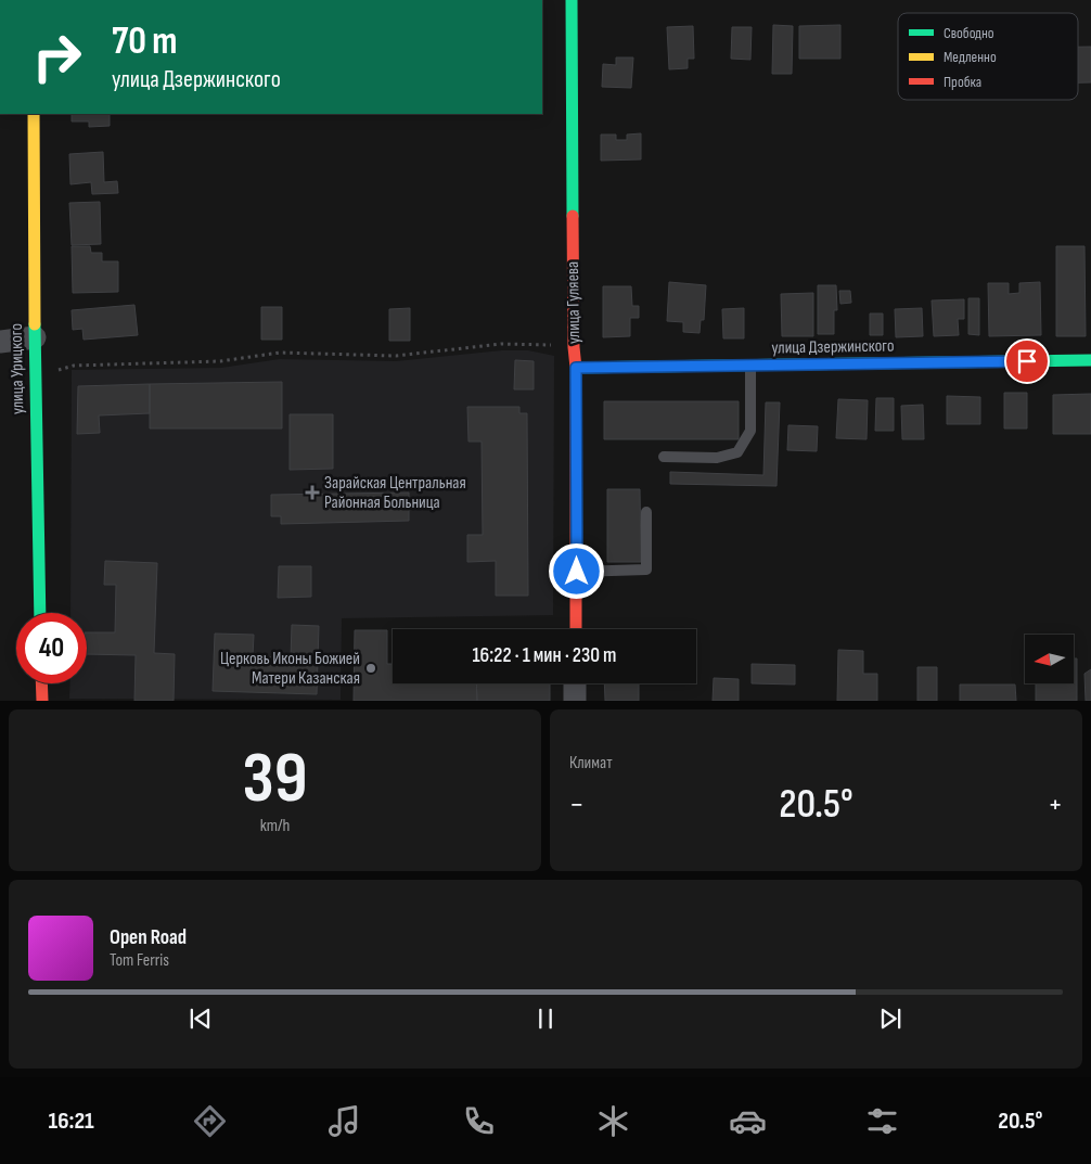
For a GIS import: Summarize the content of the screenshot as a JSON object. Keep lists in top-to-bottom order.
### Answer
{
  "streets": {
    "street": ["улица Гуляева", "улица Дзержинского", "улица Урицкого"]
  },
  "crossings": [
    ["улица Гуляева", "улица Дзержинского"]
  ],
  "places": {
    "health": ["Зарайская Центральная Районная Больница"],
    "other": ["Церковь Иконы Божией Матери Казанская"]
  },
  "legend": ["Свободно", "Медленно", "Пробка"],
  "north": "left",
  "page": {
    "turn": ["70 m", "улица Дзержинского"],
    "limit": "40",
    "trip": "16:22 · 1 мин · 230 m",
    "tile": [
      ["39", "km/h"],
      "Климат"
    ],
    "heat": ["−", "20.5°", "+"],
    "song": ["Open Road", "Tom Ferris"],
    "tabs": ["16:21", "20.5°"]
  }
}
